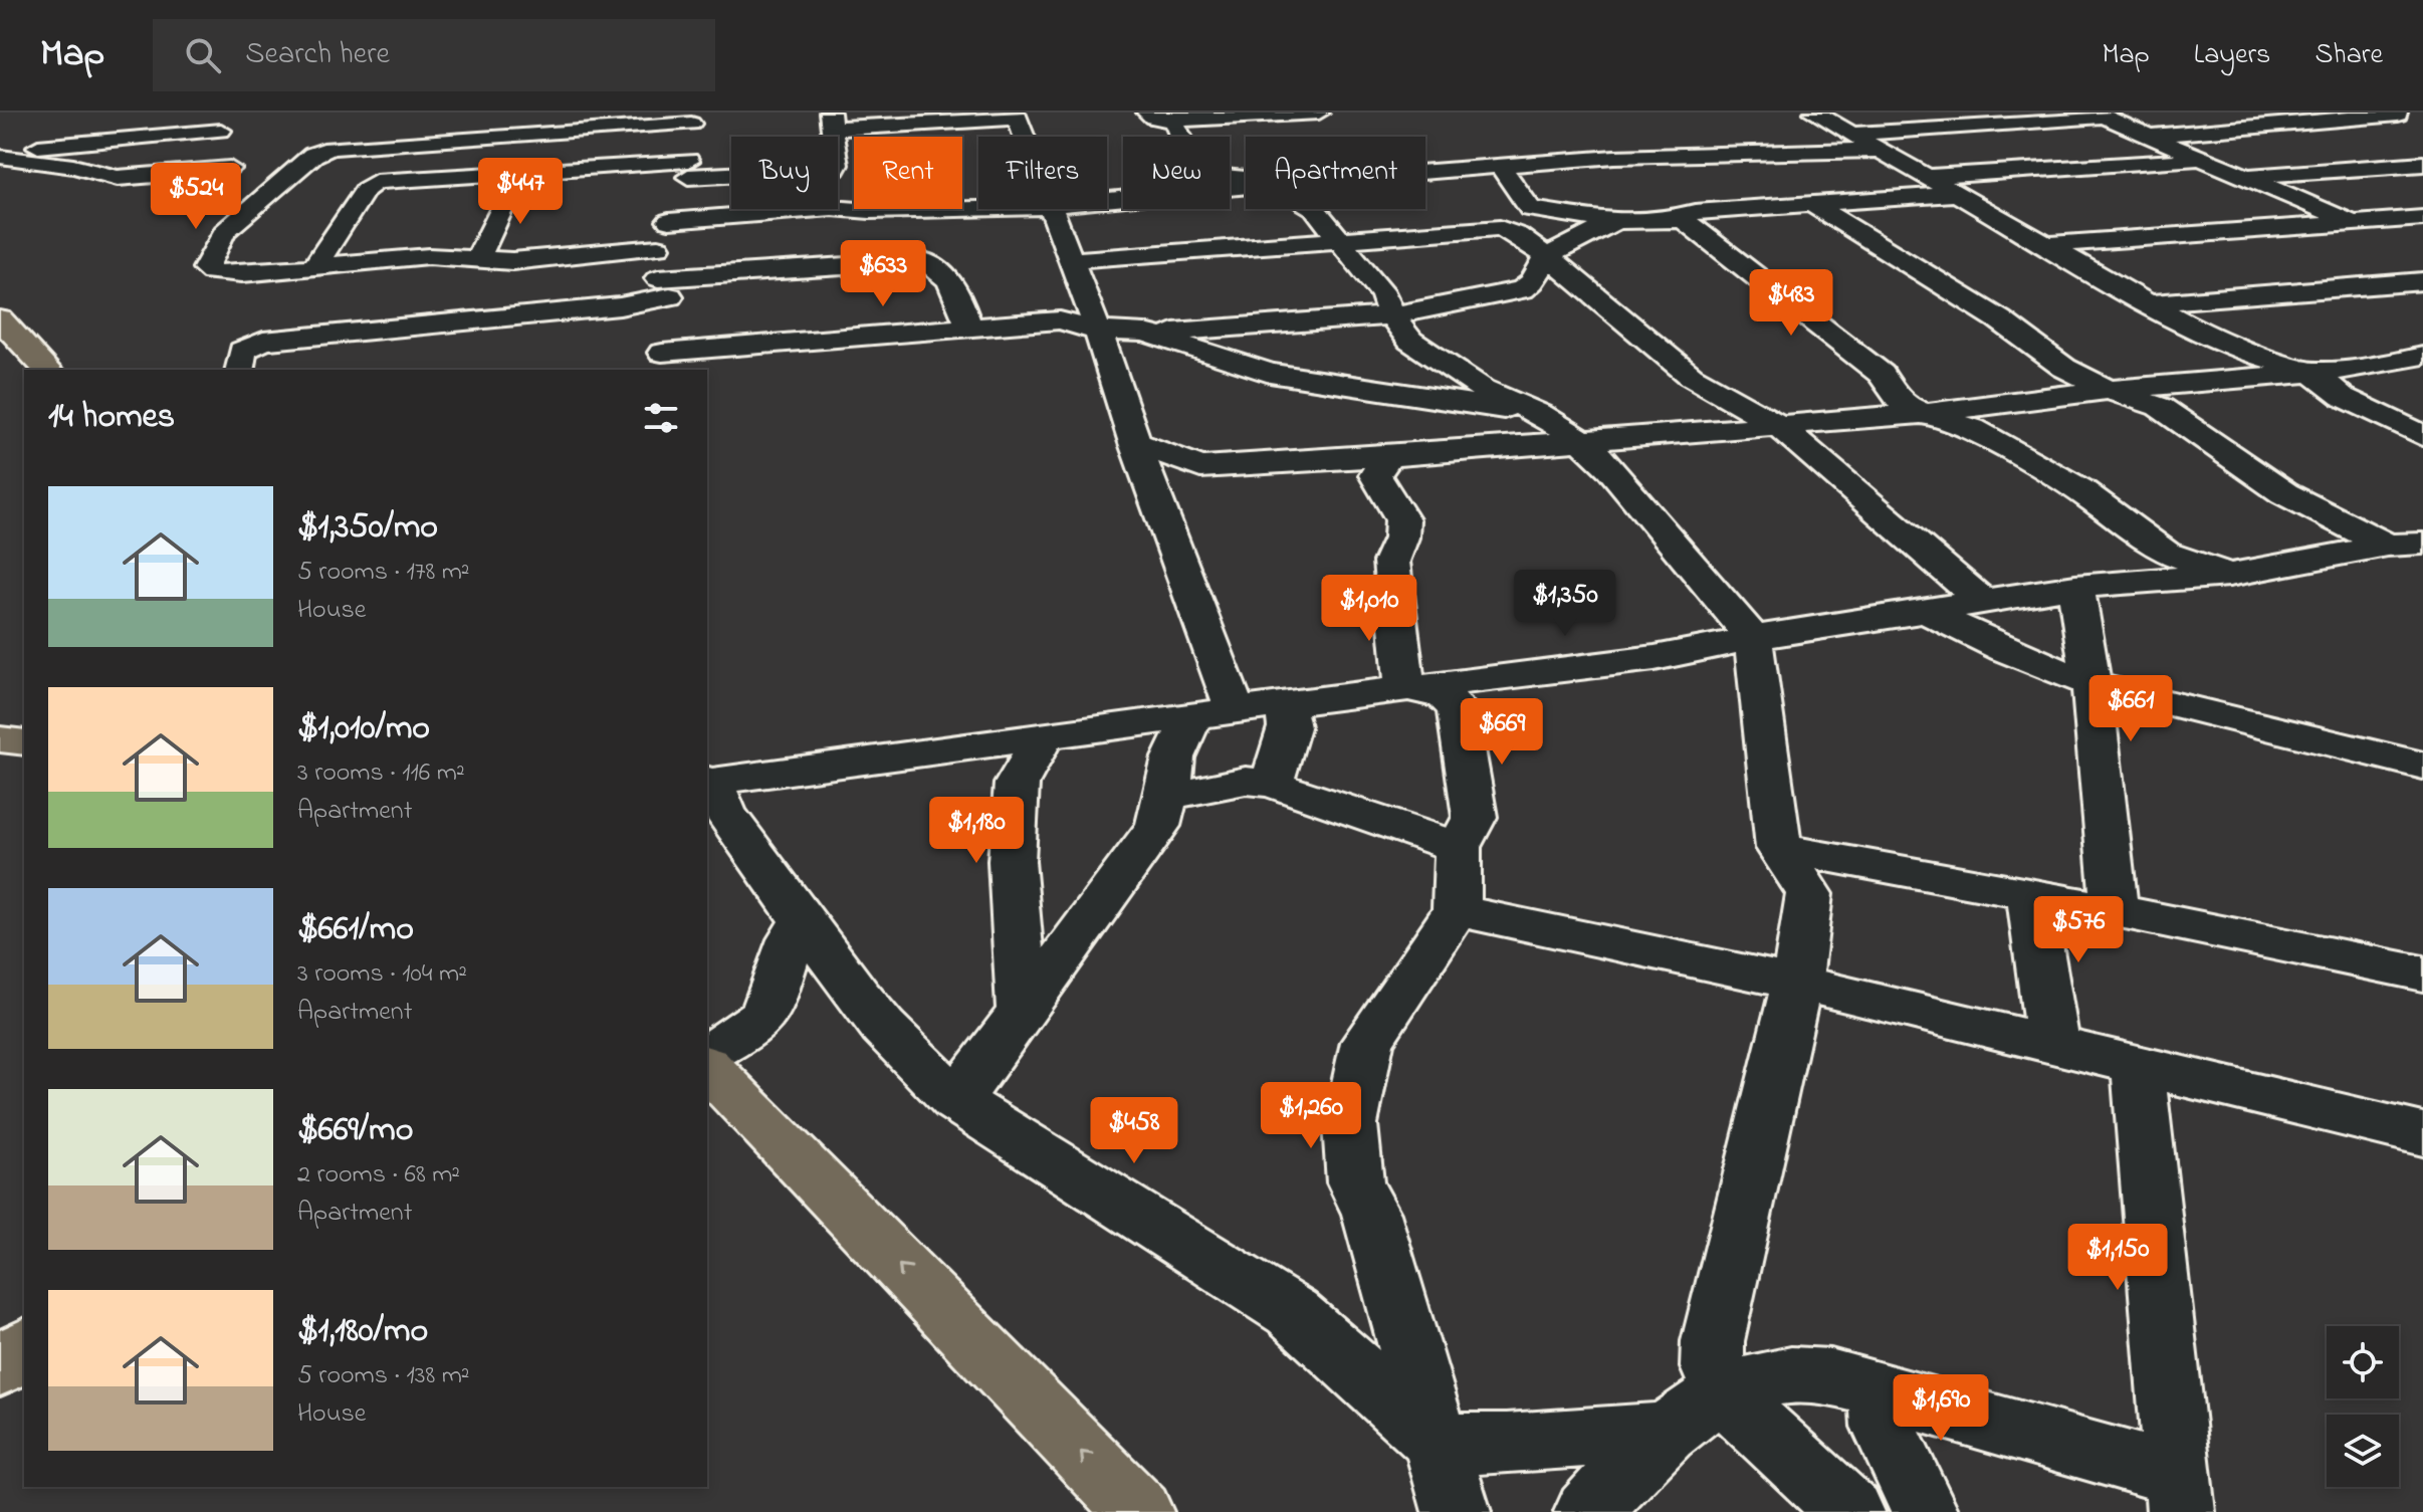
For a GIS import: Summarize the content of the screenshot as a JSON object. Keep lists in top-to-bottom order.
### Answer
{
  "page": {
    "header": "Map",
    "search": "Search here",
    "nav": ["Map", "Layers", "Share"],
    "chip": [
      "Buy",
      "Rent",
      "Filters",
      "New",
      "Apartment"
    ],
    "price": [
      "$447",
      "$524",
      "$633",
      "$483",
      "$1,350",
      "$1,010",
      "$661",
      "$669",
      "$1,180",
      "$576",
      "$1,260",
      "$458",
      "$1,150",
      "$1,690"
    ],
    "heading": "14 homes",
    "list": [
      {
        "name": "$1,350/mo",
        "note": "5 rooms · 178 m² · House"
      },
      {
        "name": "$1,010/mo",
        "note": "3 rooms · 116 m² · Apartment"
      },
      {
        "name": "$661/mo",
        "note": "3 rooms · 104 m² · Apartment"
      },
      {
        "name": "$669/mo",
        "note": "2 rooms · 68 m² · Apartment"
      },
      {
        "name": "$1,180/mo",
        "note": "5 rooms · 138 m² · House"
      }
    ]
  }
}
